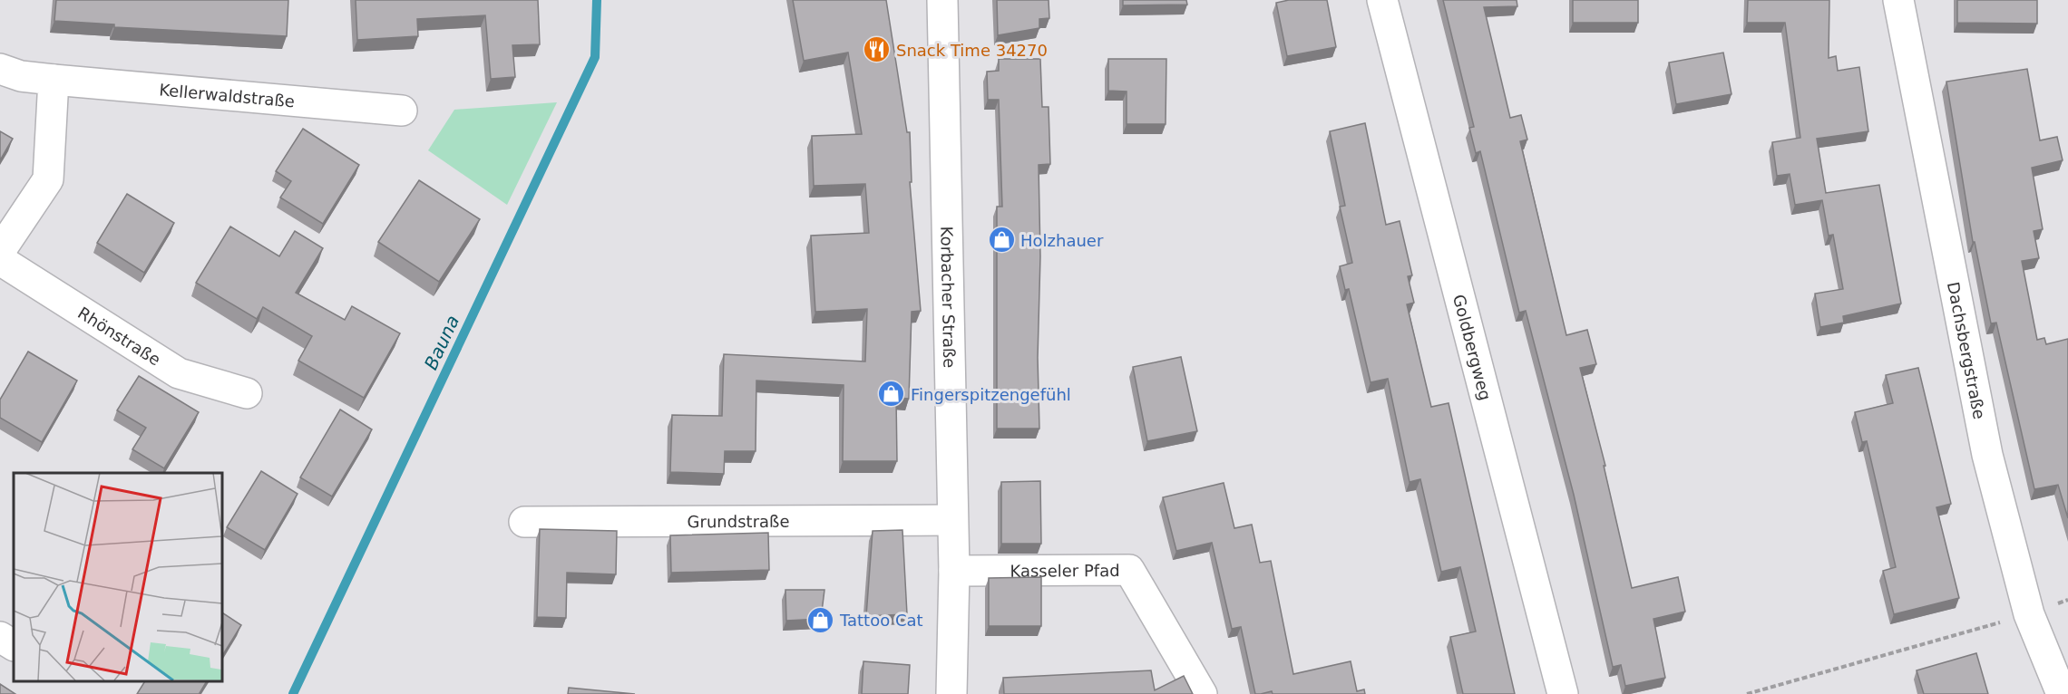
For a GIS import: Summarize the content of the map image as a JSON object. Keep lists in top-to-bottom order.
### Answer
{
  "streets": {
    "street": [
      "Kellerwaldstraße",
      "Korbacher Straße",
      "Rhönstraße",
      "Goldbergweg",
      "Dachsbergstraße",
      "Grundstraße",
      "Kasseler Pfad"
    ]
  },
  "crossings": [
    ["Korbacher Straße", "Grundstraße"],
    ["Korbacher Straße", "Kasseler Pfad"]
  ],
  "water": ["Bauna"],
  "places": {
    "restaurant": ["Snack Time 34270"],
    "shop": ["Holzhauer", "Fingerspitzengefühl", "Tattoo Cat"]
  }
}
